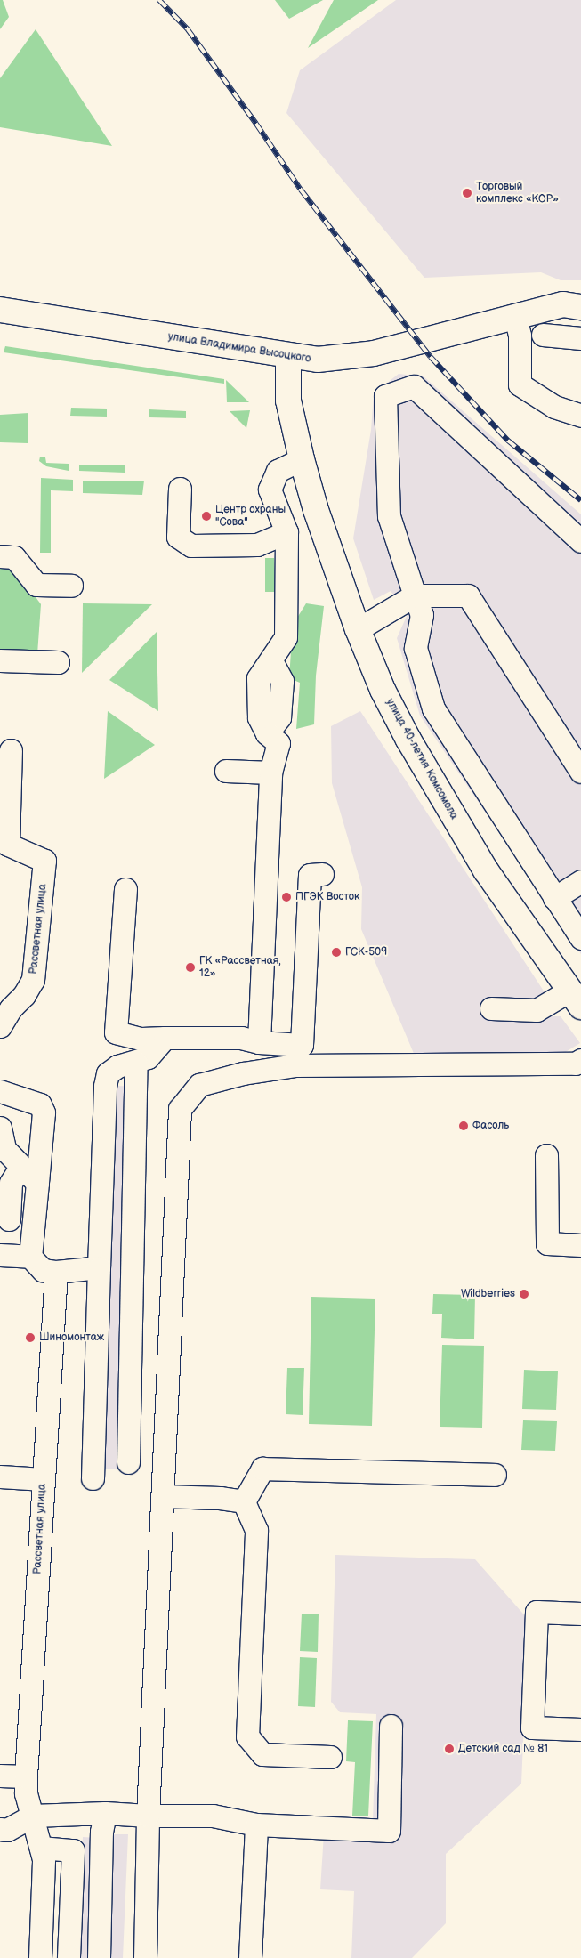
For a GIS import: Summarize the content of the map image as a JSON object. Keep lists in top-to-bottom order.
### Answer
{
  "streets": {
    "main road": ["улица Владимира Высоцкого", "улица 40-летия Комсомола"],
    "street": ["Рассветная улица"]
  },
  "crossings": [
    ["улица Владимира Высоцкого", "улица 40-летия Комсомола"]
  ],
  "places": [
    "Торговый комплекс «КОР»",
    "Центр охраны \"Сова\"",
    "ПГЭК Восток",
    "ГСК-509",
    "ГК «Рассветная, 12»",
    "Фасоль",
    "Wildberries",
    "Шиномонтаж",
    "Детский сад № 81"
  ]
}
